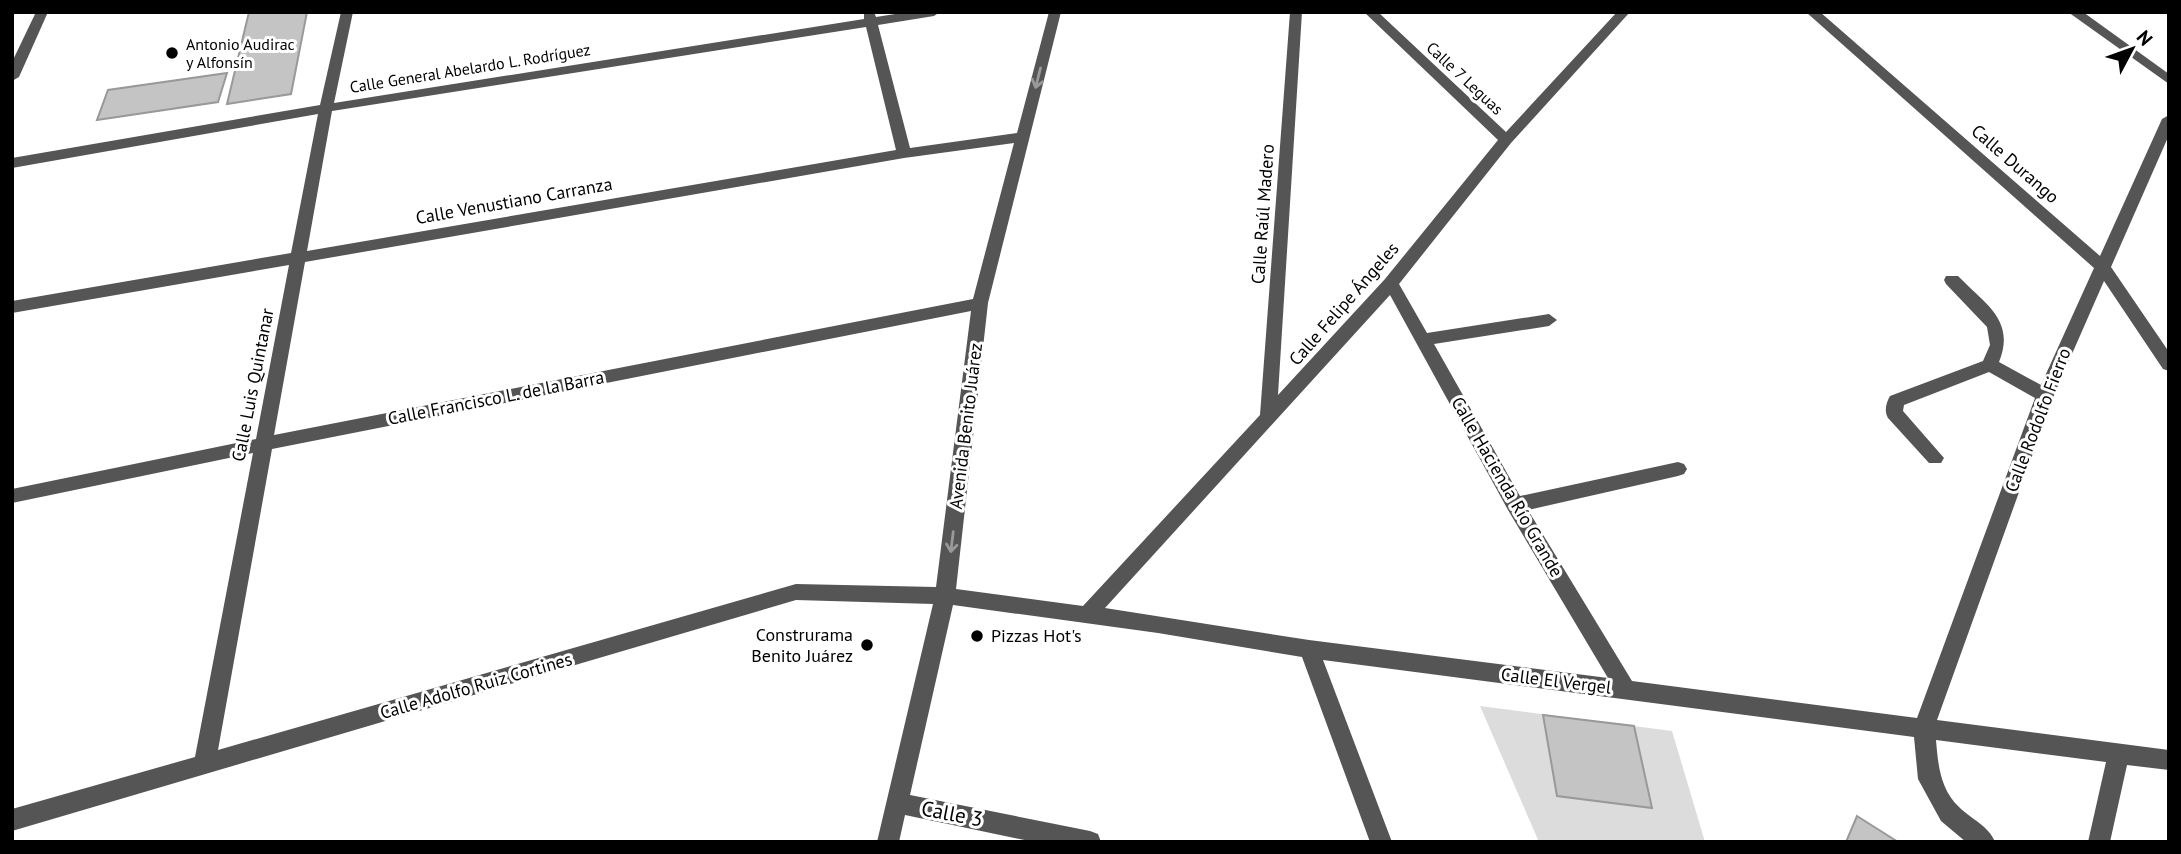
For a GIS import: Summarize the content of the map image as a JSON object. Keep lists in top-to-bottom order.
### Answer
{
  "streets": {
    "street": [
      "Calle General Abelardo L. Rodríguez",
      "Calle 7 Leguas",
      "Calle Durango",
      "Calle Venustiano Carranza",
      "Calle Raúl Madero",
      "Calle Felipe Ángeles",
      "Calle Luis Quintanar",
      "Calle Francisco L. de la Barra",
      "Calle Rodolfo Fierro",
      "Avenida Benito Juárez",
      "Calle Hacienda Río Grande",
      "Calle El Vergel",
      "Calle Adolfo Ruiz Cortines",
      "Calle 3"
    ]
  },
  "crossings": [
    ["Calle General Abelardo L. Rodríguez", "Calle Luis Quintanar"],
    ["Calle 7 Leguas", "Calle Felipe Ángeles"],
    ["Calle Durango", "Calle Rodolfo Fierro"],
    ["Calle Venustiano Carranza", "Calle Luis Quintanar"],
    ["Calle Venustiano Carranza", "Avenida Benito Juárez"],
    ["Calle Raúl Madero", "Calle Felipe Ángeles"],
    ["Calle Felipe Ángeles", "Calle Hacienda Río Grande"],
    ["Calle Felipe Ángeles", "Calle El Vergel"],
    ["Calle Luis Quintanar", "Calle Francisco L. de la Barra"],
    ["Calle Luis Quintanar", "Calle Adolfo Ruiz Cortines"],
    ["Calle Francisco L. de la Barra", "Avenida Benito Juárez"],
    ["Calle Rodolfo Fierro", "Calle El Vergel"],
    ["Avenida Benito Juárez", "Calle El Vergel"],
    ["Avenida Benito Juárez", "Calle Adolfo Ruiz Cortines"],
    ["Avenida Benito Juárez", "Calle 3"],
    ["Calle Hacienda Río Grande", "Calle El Vergel"],
    ["Calle El Vergel", "Calle Adolfo Ruiz Cortines"]
  ],
  "one_way": ["Avenida Benito Juárez"],
  "places": ["Antonio Audirac y Alfonsín", "Pizzas Hot's", "Construrama Benito Juárez"],
  "north": "top right"
}
